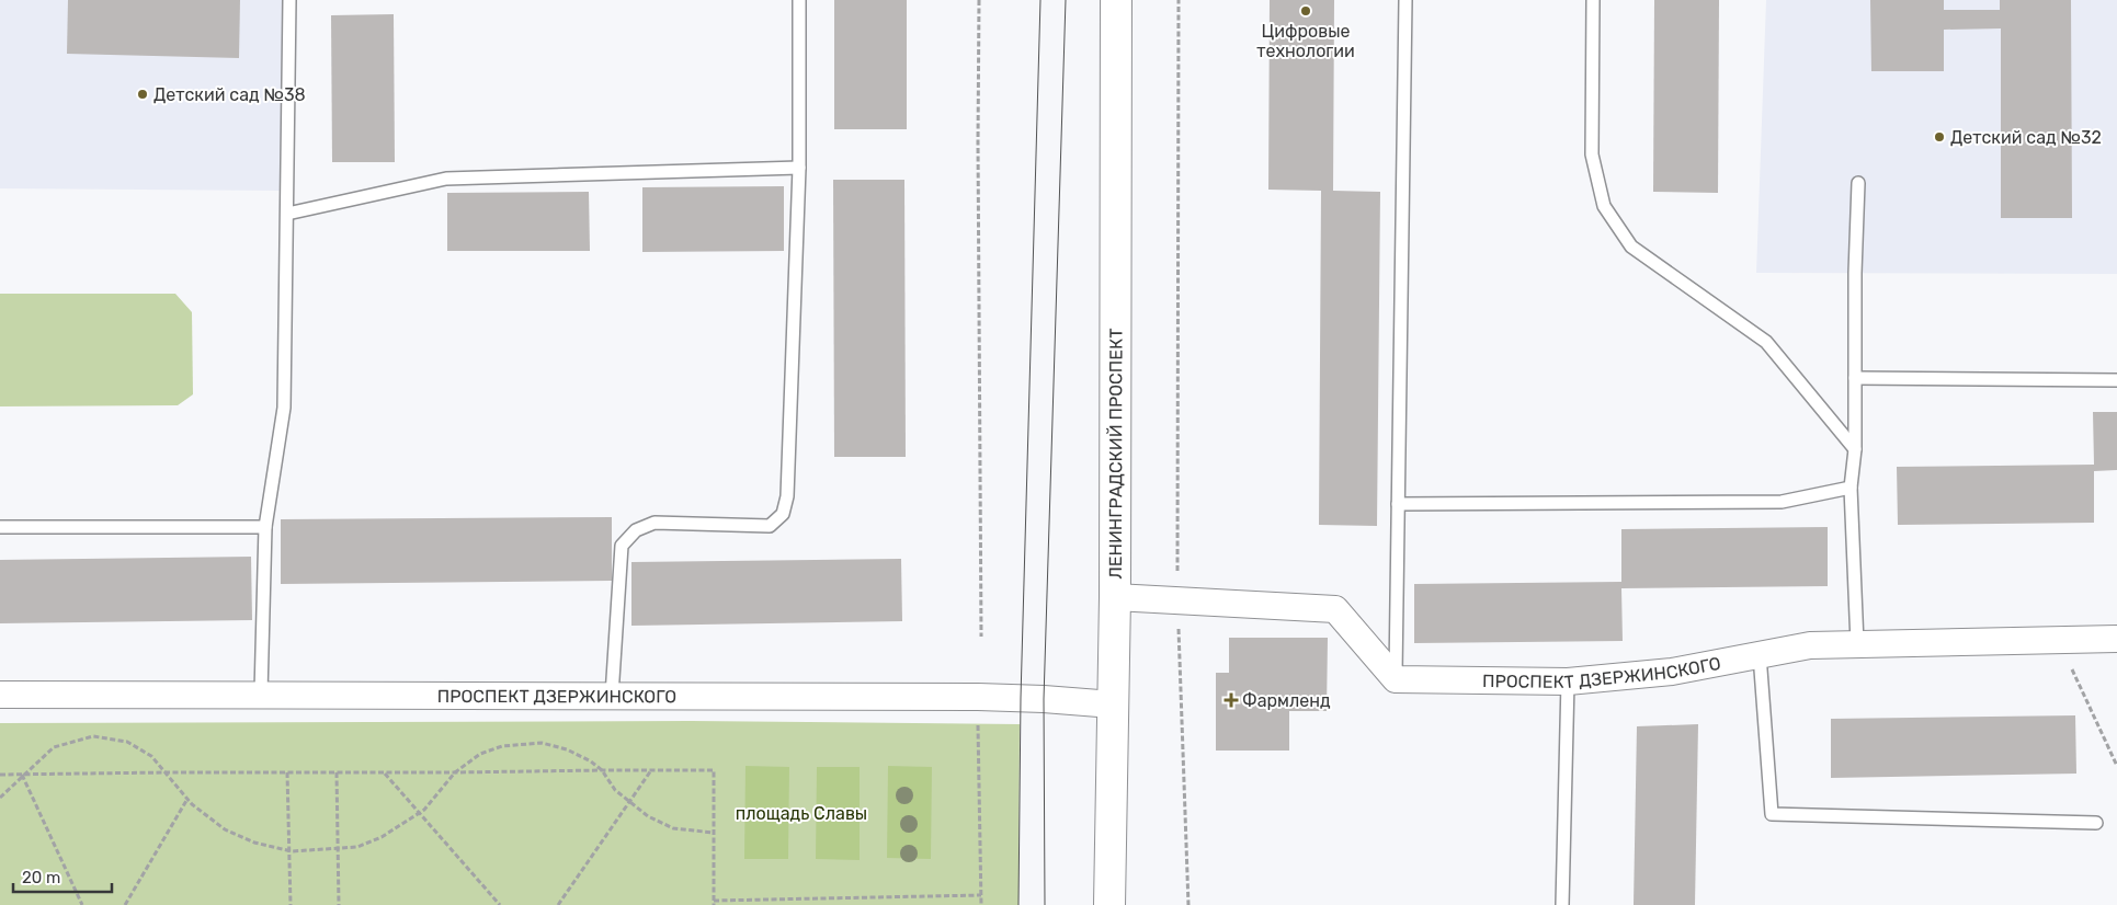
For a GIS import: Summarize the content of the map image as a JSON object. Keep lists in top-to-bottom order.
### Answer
{
  "streets": {
    "main road": ["ЛЕНИНГРАДСКИЙ ПРОСПЕКТ"],
    "street": ["ПРОСПЕКТ ДЗЕРЖИНСКОГО"]
  },
  "crossings": [
    ["ЛЕНИНГРАДСКИЙ ПРОСПЕКТ", "ПРОСПЕКТ ДЗЕРЖИНСКОГО"]
  ],
  "parks": ["площадь Славы"],
  "places": {
    "other": ["Цифровые технологии", "Детский сад №38", "Детский сад №32"],
    "health": ["Фармленд"]
  },
  "scale_bar": "20 m"
}
